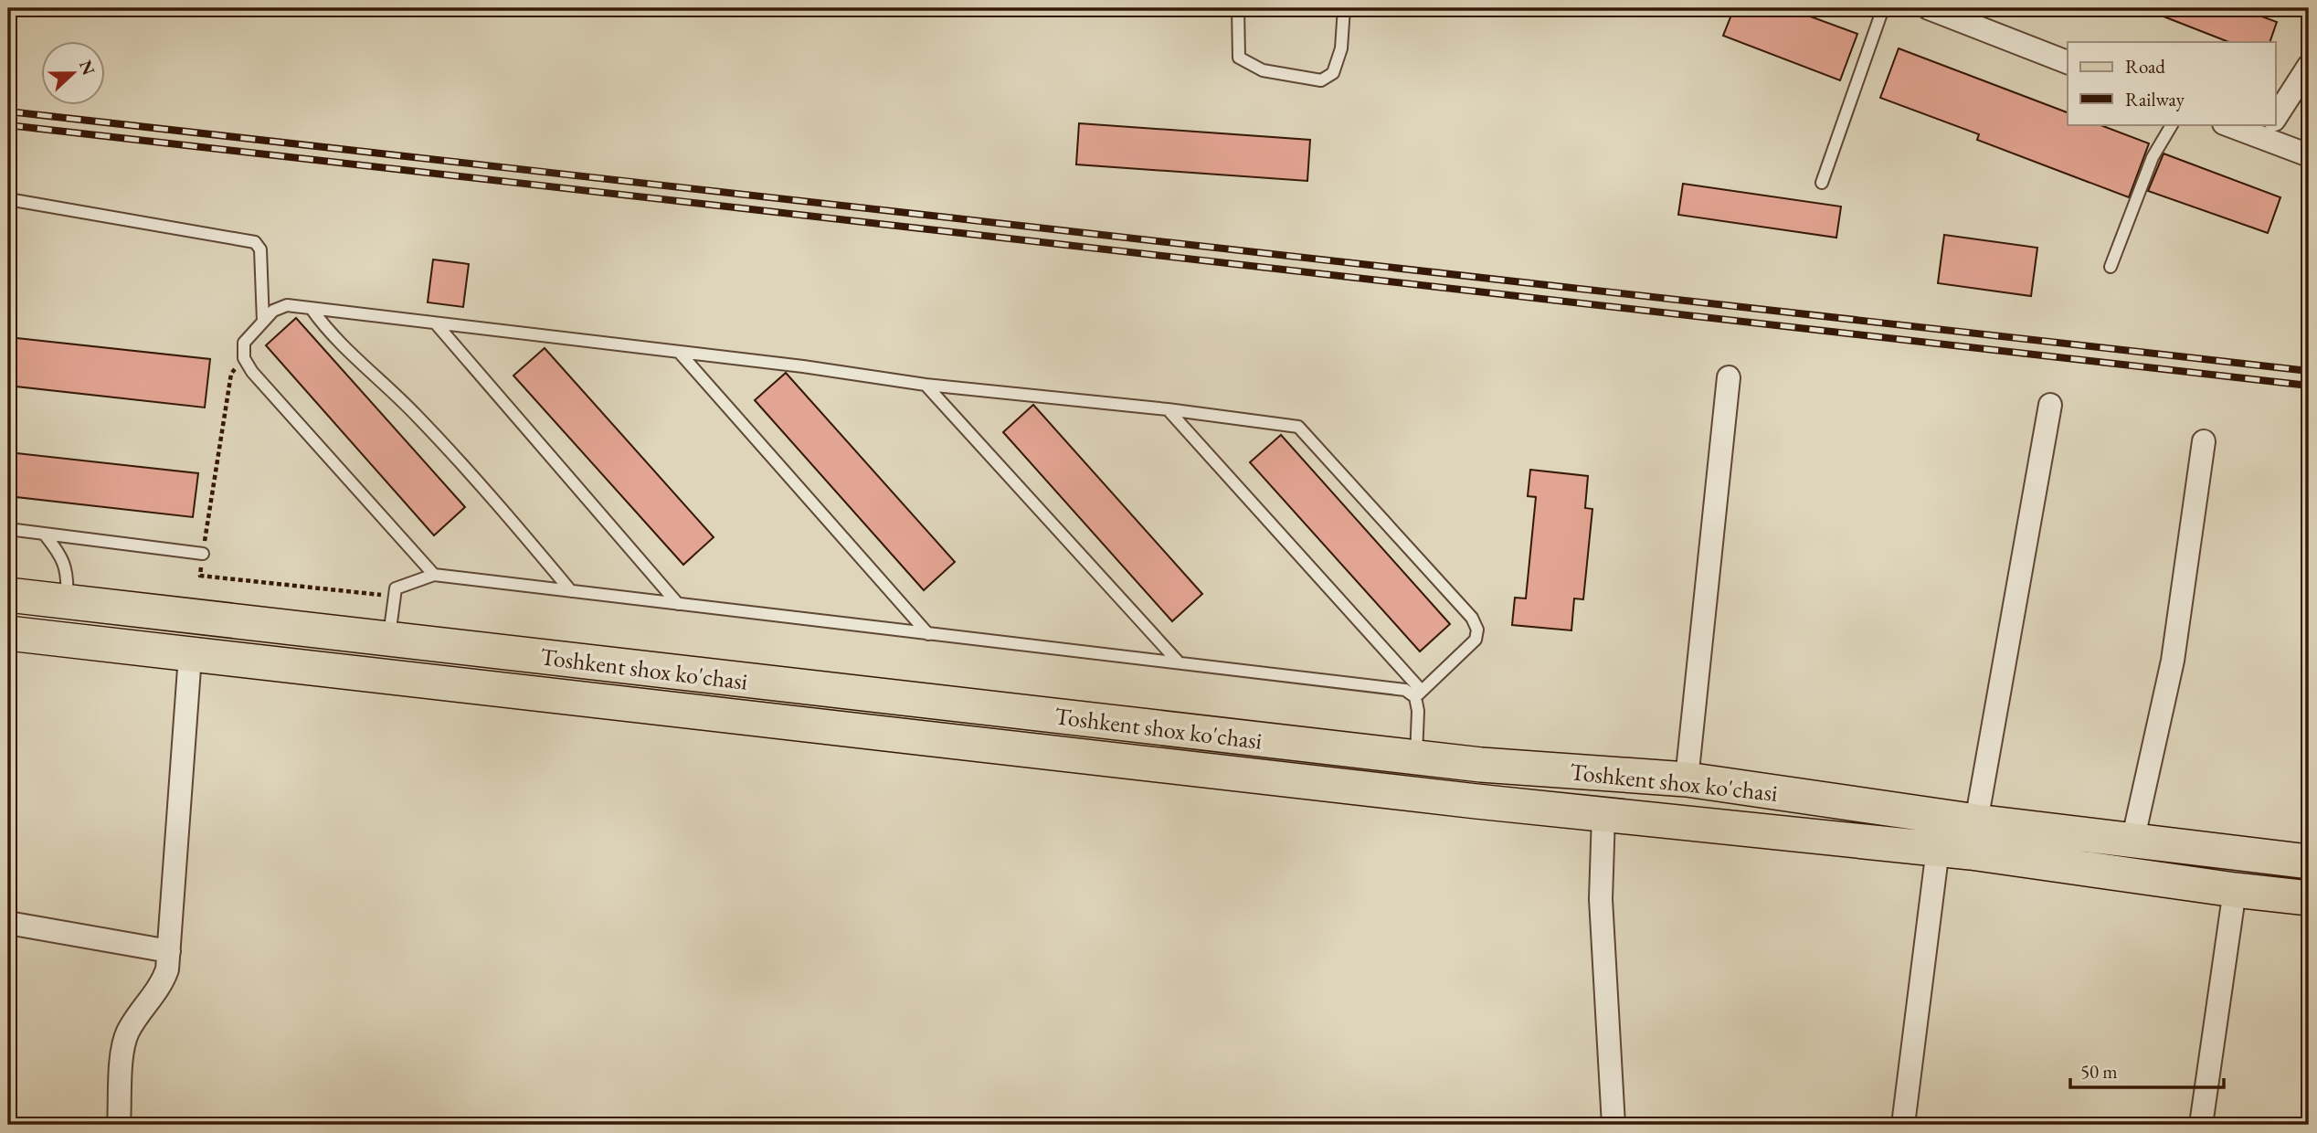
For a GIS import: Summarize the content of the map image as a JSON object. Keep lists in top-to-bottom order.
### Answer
{
  "streets": {
    "main road": ["Toshkent shox ko'chasi"]
  },
  "legend": ["Road", "Railway"],
  "scale_bar": "50 m",
  "north": "right"
}
